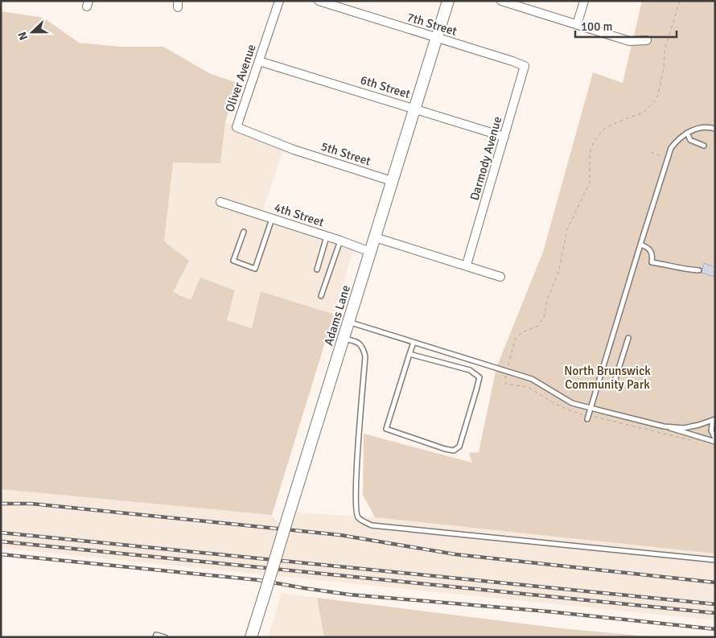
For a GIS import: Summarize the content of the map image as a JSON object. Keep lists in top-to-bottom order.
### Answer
{
  "streets": {
    "street": [
      "7th Street",
      "Oliver Avenue",
      "6th Street",
      "5th Street",
      "Darmody Avenue",
      "4th Street",
      "Adams Lane"
    ]
  },
  "crossings": [
    ["7th Street", "Darmody Avenue"],
    ["7th Street", "Adams Lane"],
    ["Oliver Avenue", "6th Street"],
    ["Oliver Avenue", "5th Street"],
    ["6th Street", "Darmody Avenue"],
    ["6th Street", "Adams Lane"],
    ["5th Street", "Adams Lane"],
    ["4th Street", "Adams Lane"]
  ],
  "parks": ["North Brunswick Community Park"],
  "scale_bar": "100 m",
  "north": "left"
}
